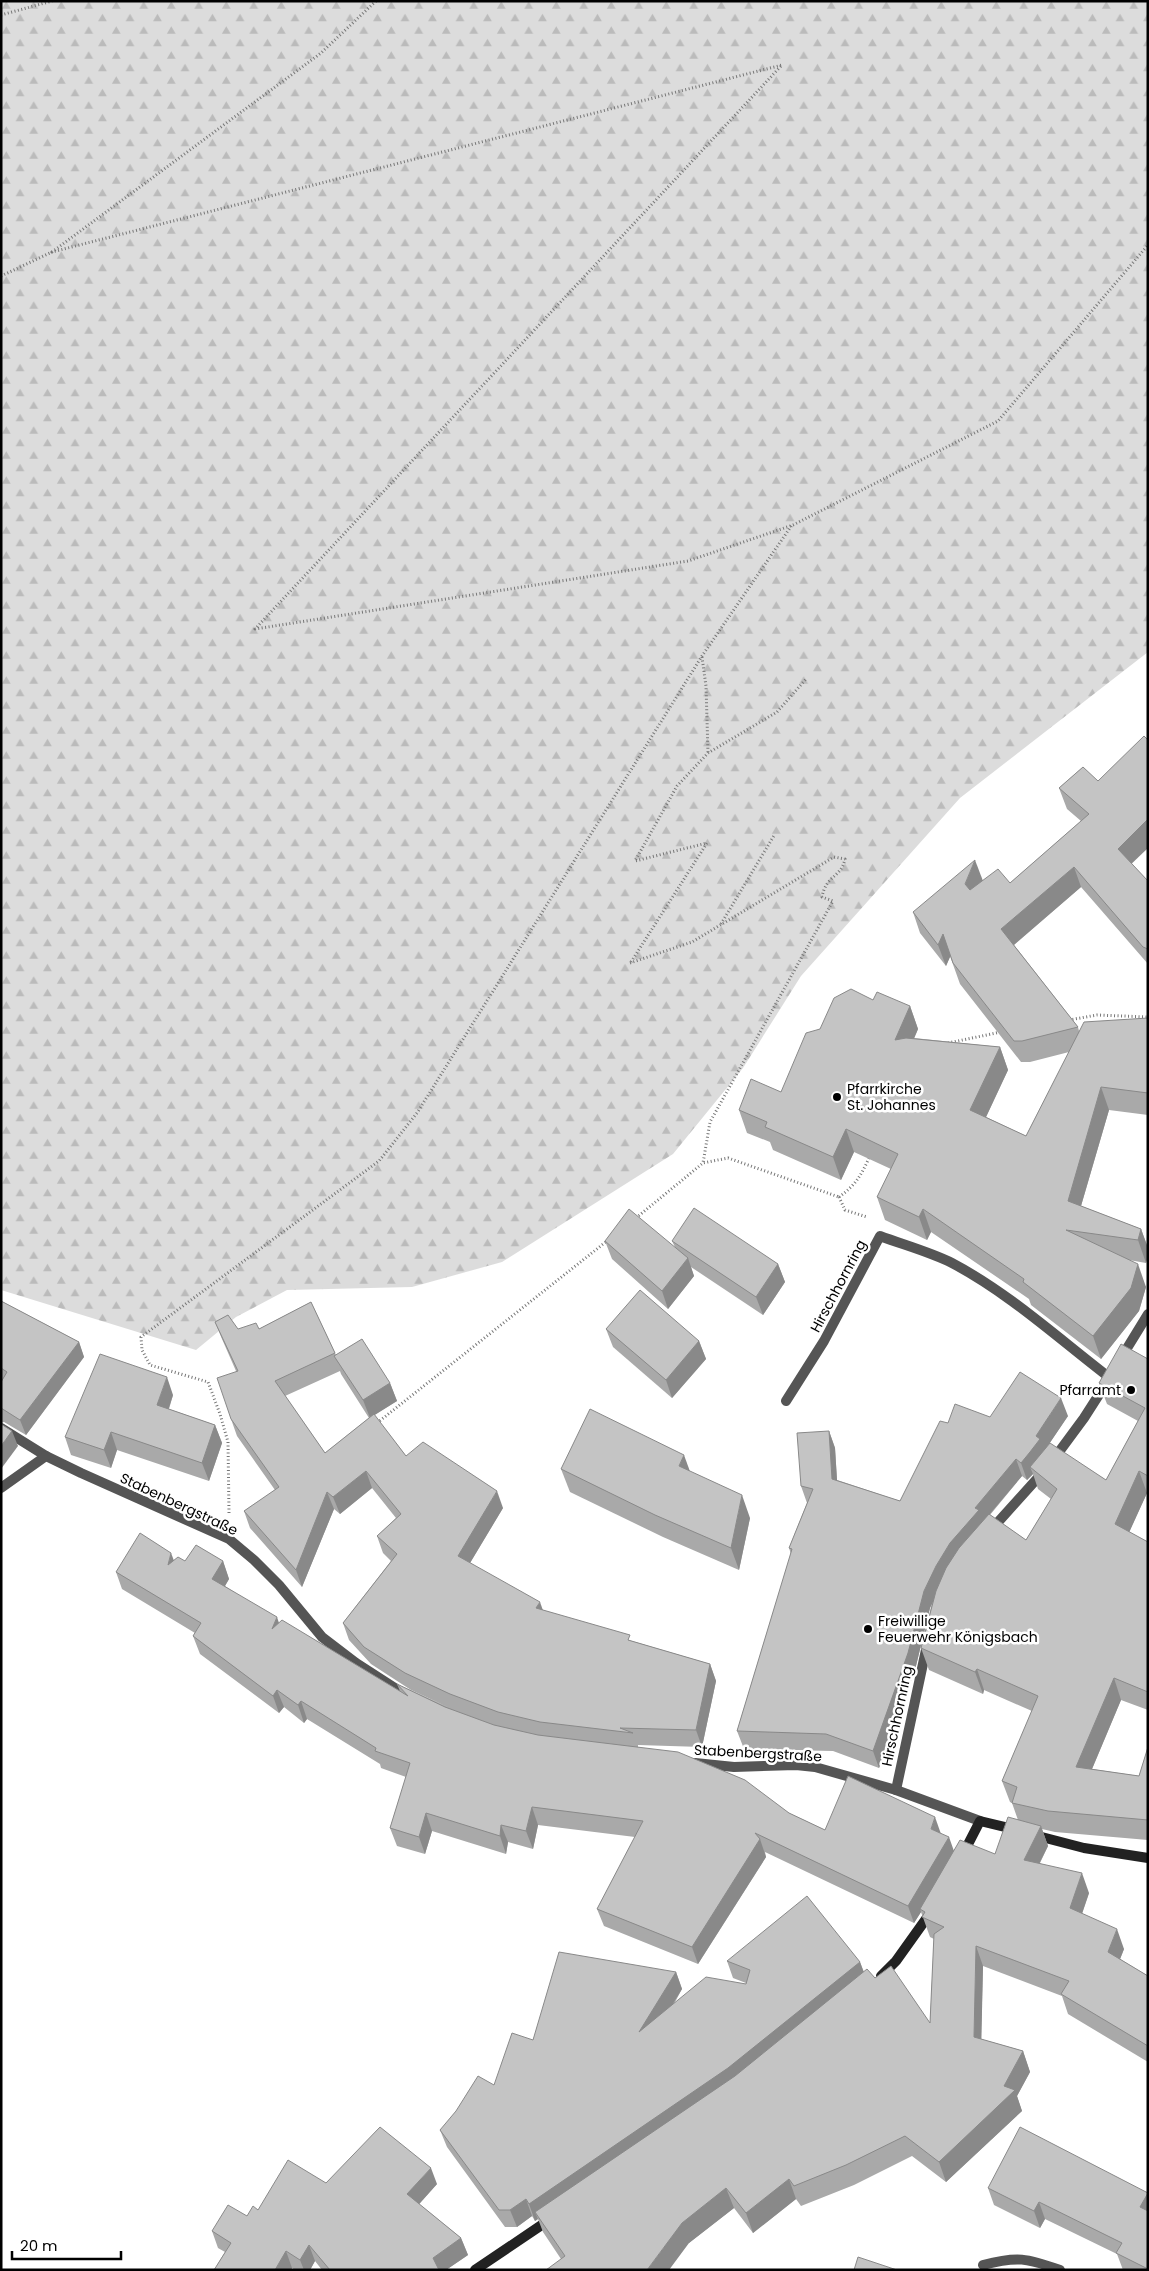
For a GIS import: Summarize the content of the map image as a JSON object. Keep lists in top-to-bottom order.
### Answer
{
  "streets": {
    "street": ["Hirschhornring", "Stabenbergstraße"]
  },
  "crossings": [
    ["Hirschhornring", "Stabenbergstraße"]
  ],
  "places": ["Pfarrkirche St. Johannes", "Pfarramt", "Freiwillige Feuerwehr Königsbach"],
  "scale_bar": "20 m"
}
